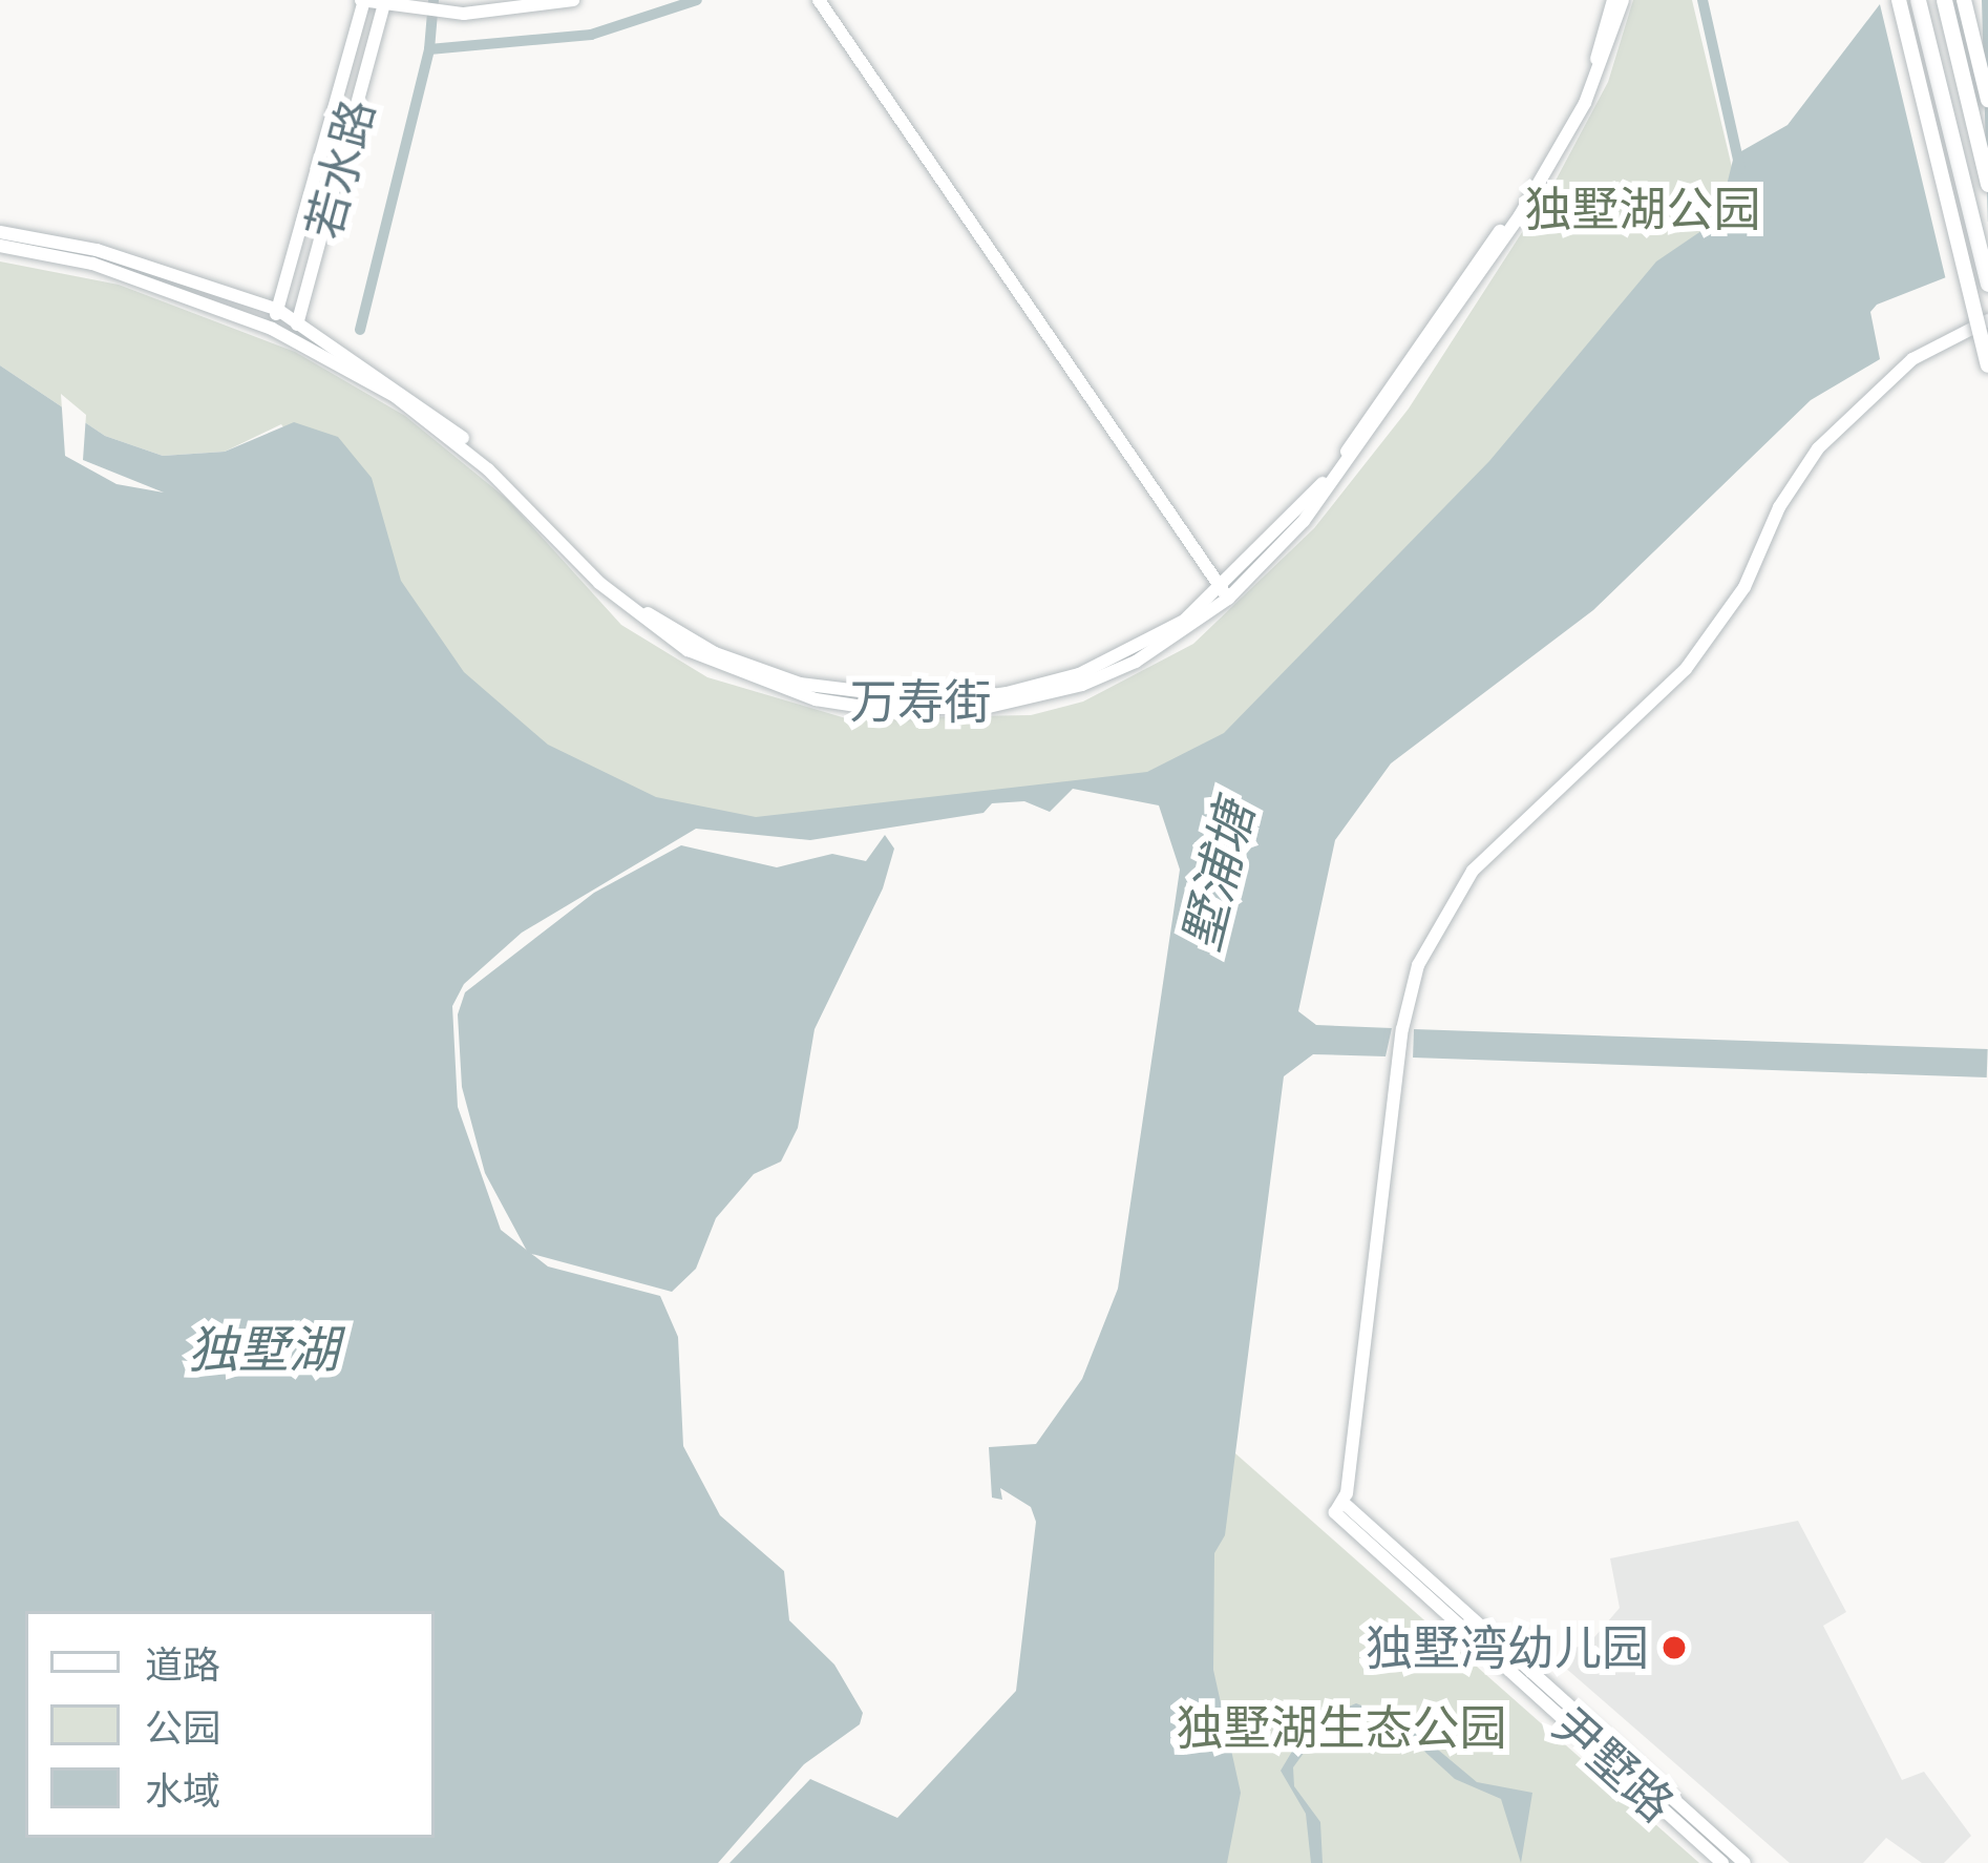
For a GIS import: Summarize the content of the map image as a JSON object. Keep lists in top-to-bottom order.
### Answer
{
  "streets": {
    "street": ["若水路", "万寿街", "尹墅路"]
  },
  "crossings": [
    ["若水路", "万寿街"]
  ],
  "water": ["墅浦塘", "独墅湖"],
  "parks": ["独墅湖公园", "独墅湖生态公园"],
  "places": ["独墅湾幼儿园"],
  "legend": ["道路", "公园", "水域"]
}
